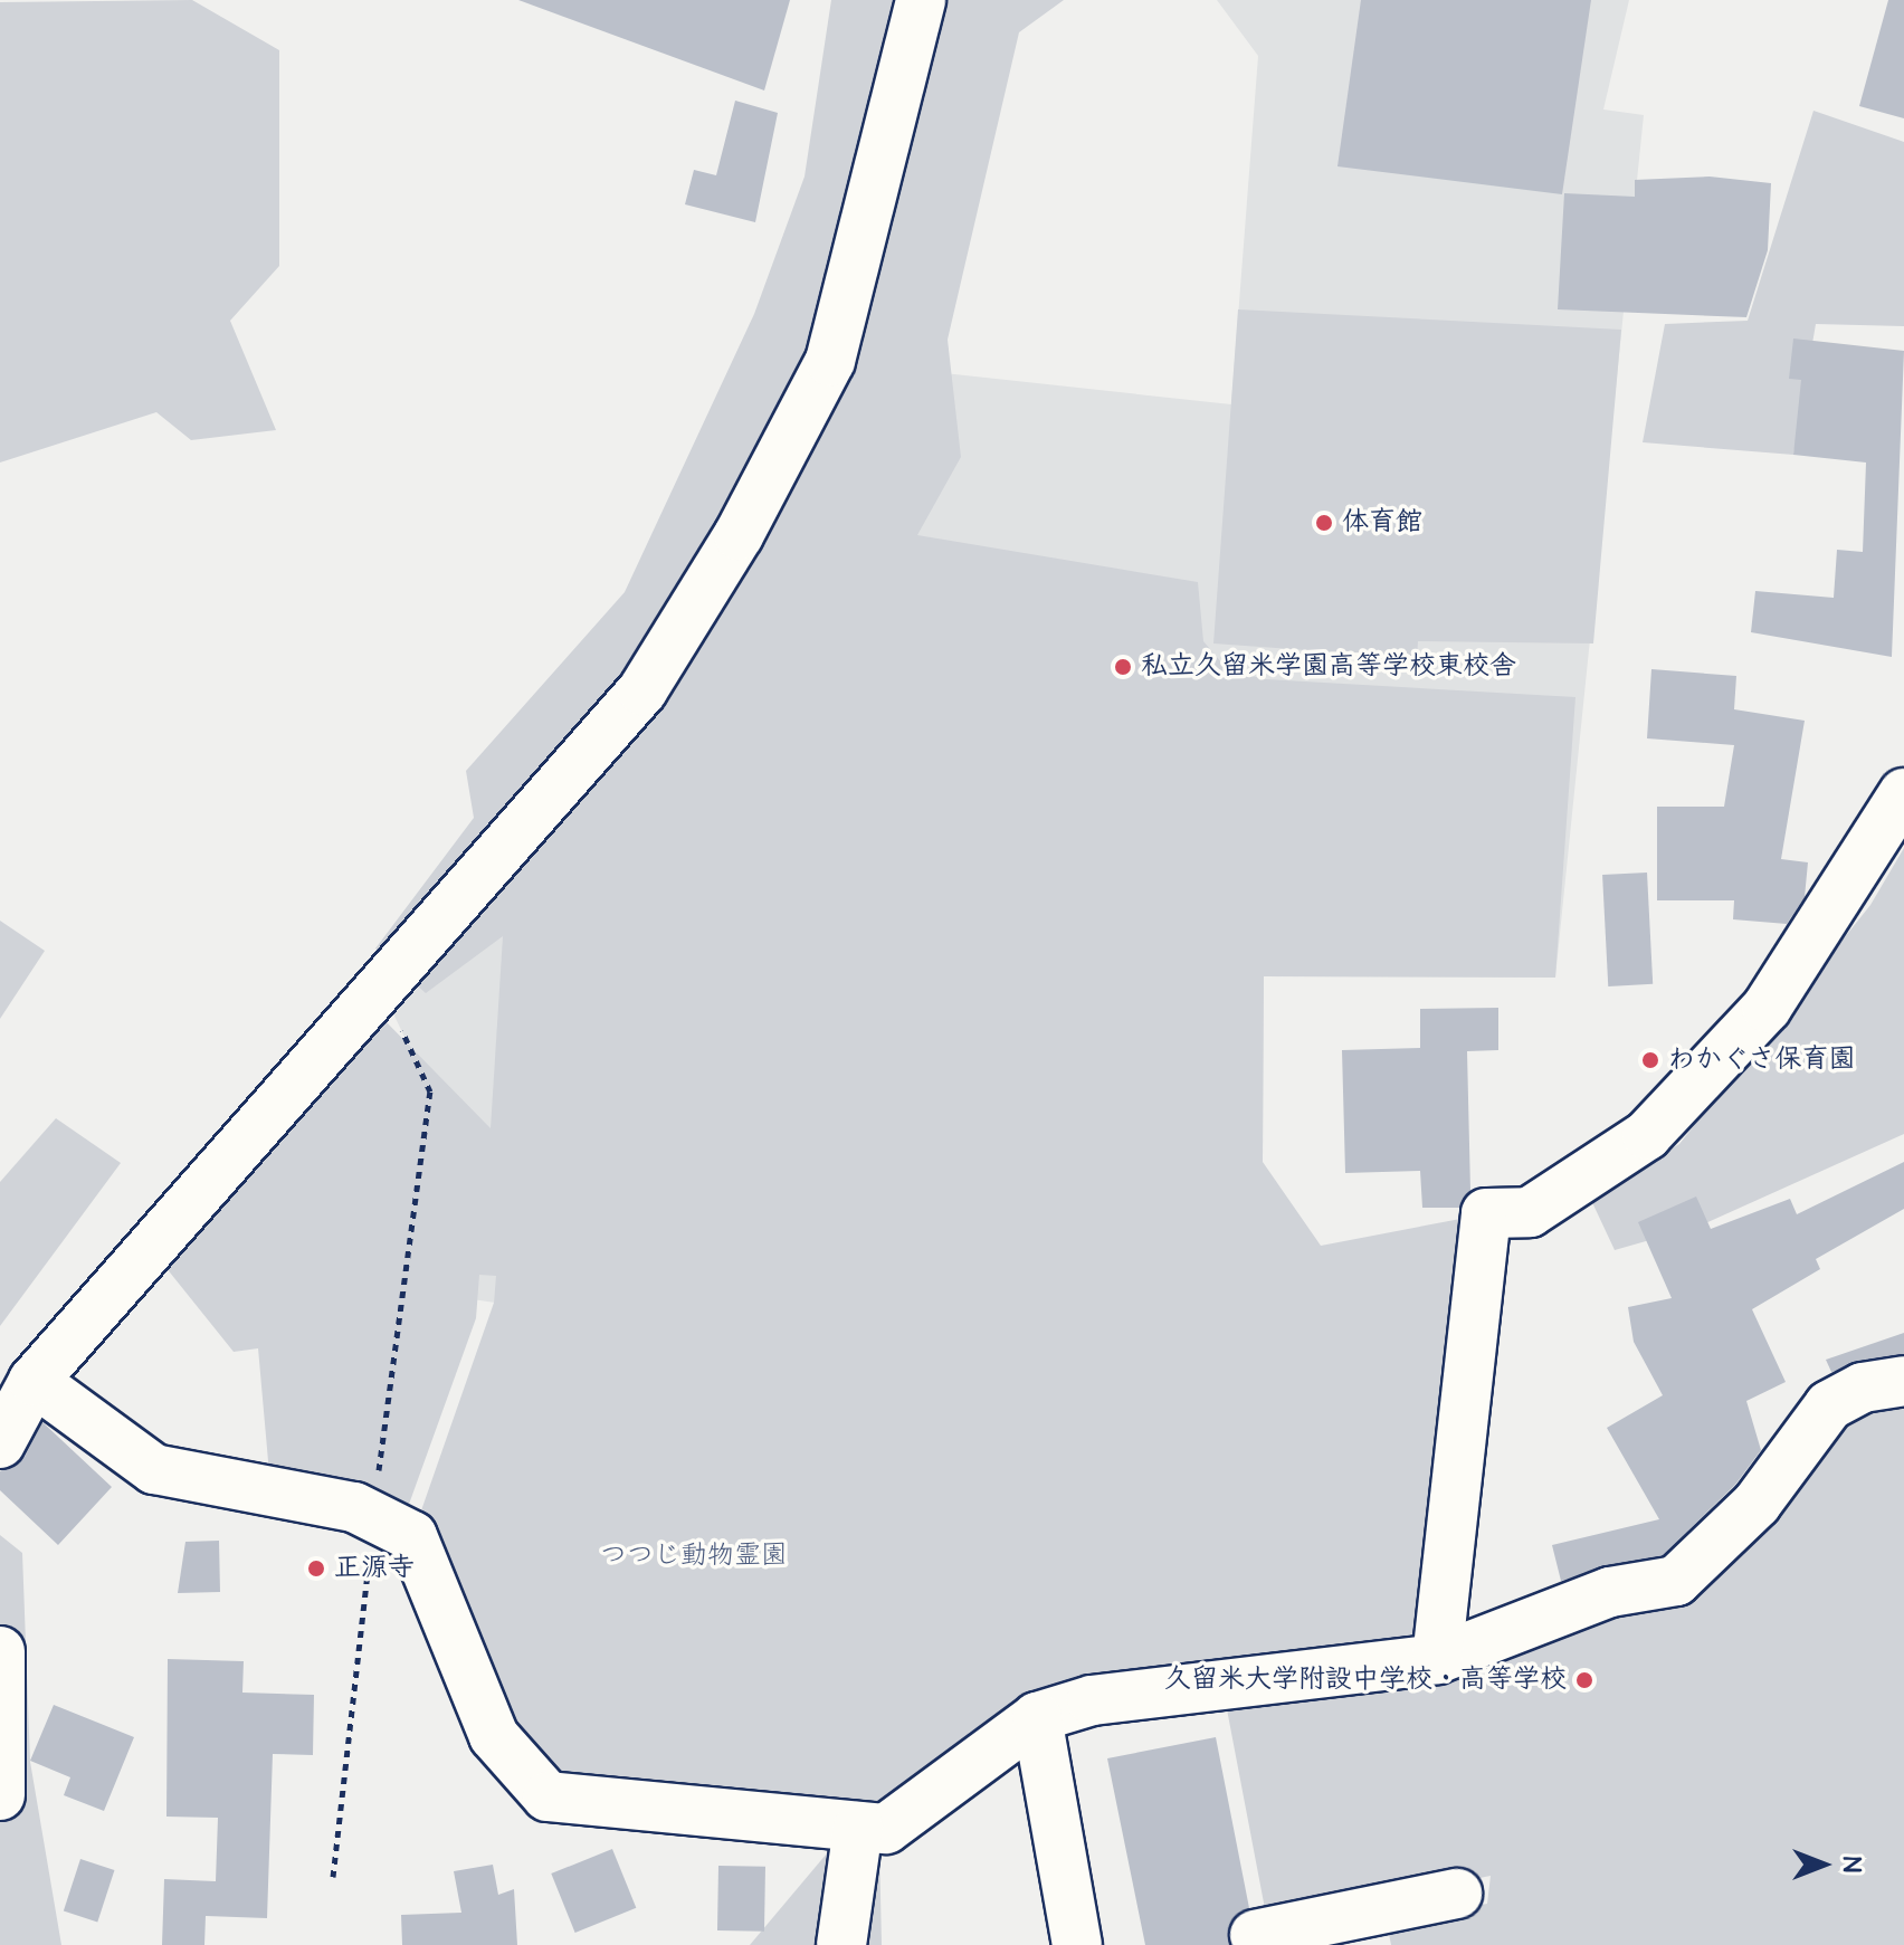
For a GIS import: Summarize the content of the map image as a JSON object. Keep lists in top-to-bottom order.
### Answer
{
  "parks": ["つつじ動物霊園"],
  "places": [
    "体育館",
    "私立久留米学園高等学校東校舎",
    "わかぐさ保育園",
    "正源寺",
    "久留米大学附設中学校・高等学校"
  ],
  "north": "right"
}
